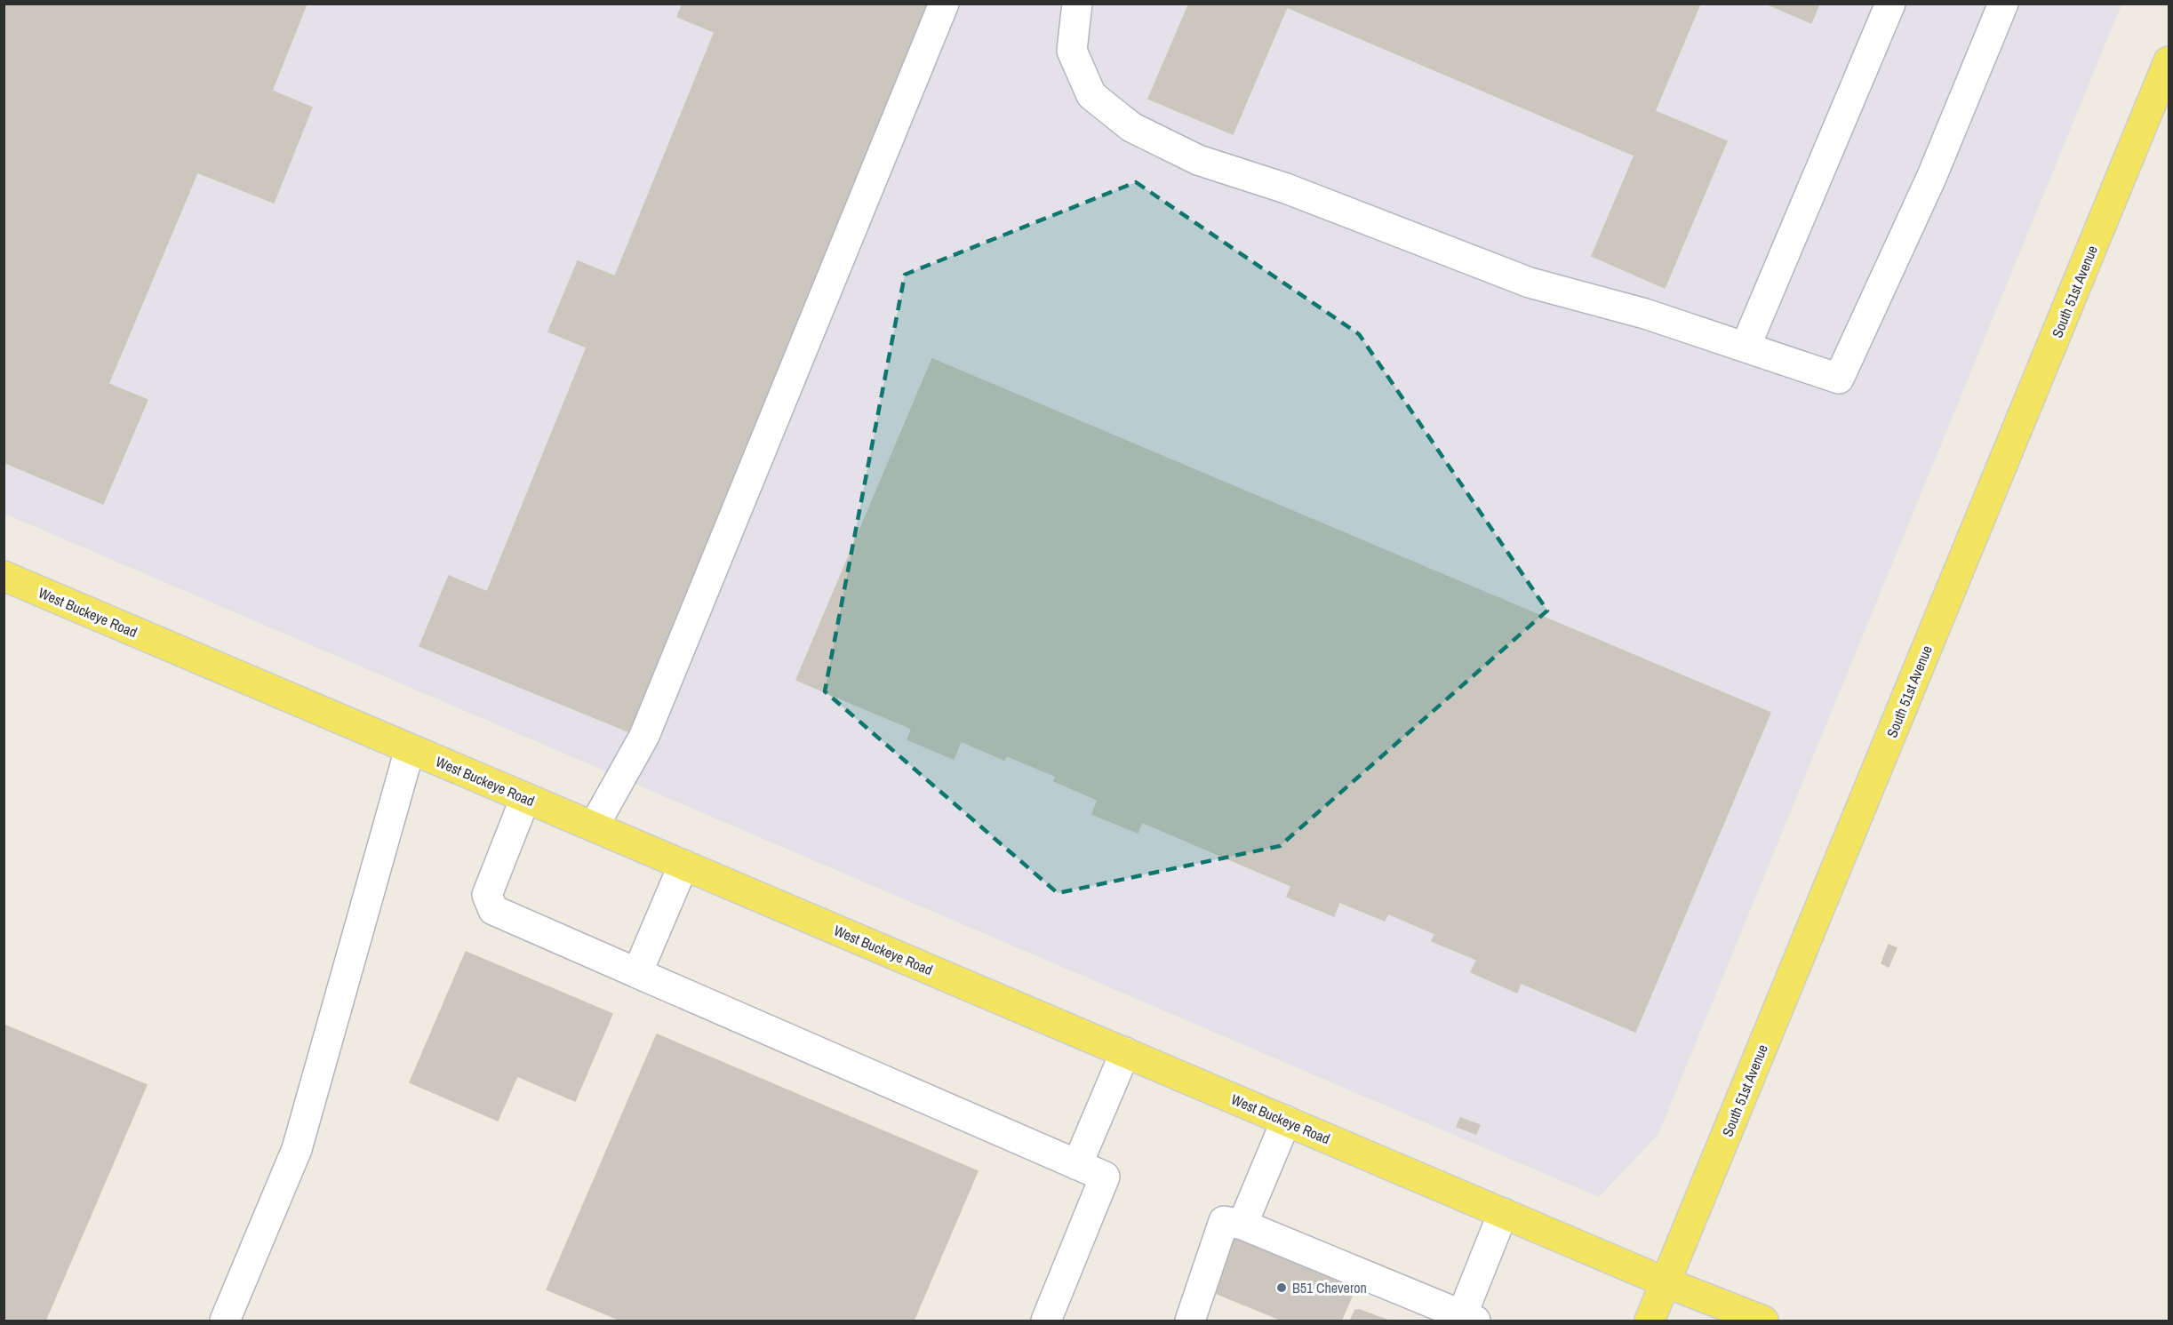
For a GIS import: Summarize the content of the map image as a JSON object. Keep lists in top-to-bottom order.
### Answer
{
  "streets": {
    "main road": ["South 51st Avenue", "West Buckeye Road"]
  },
  "crossings": [
    ["South 51st Avenue", "West Buckeye Road"]
  ],
  "places": ["B51 Cheveron"]
}
